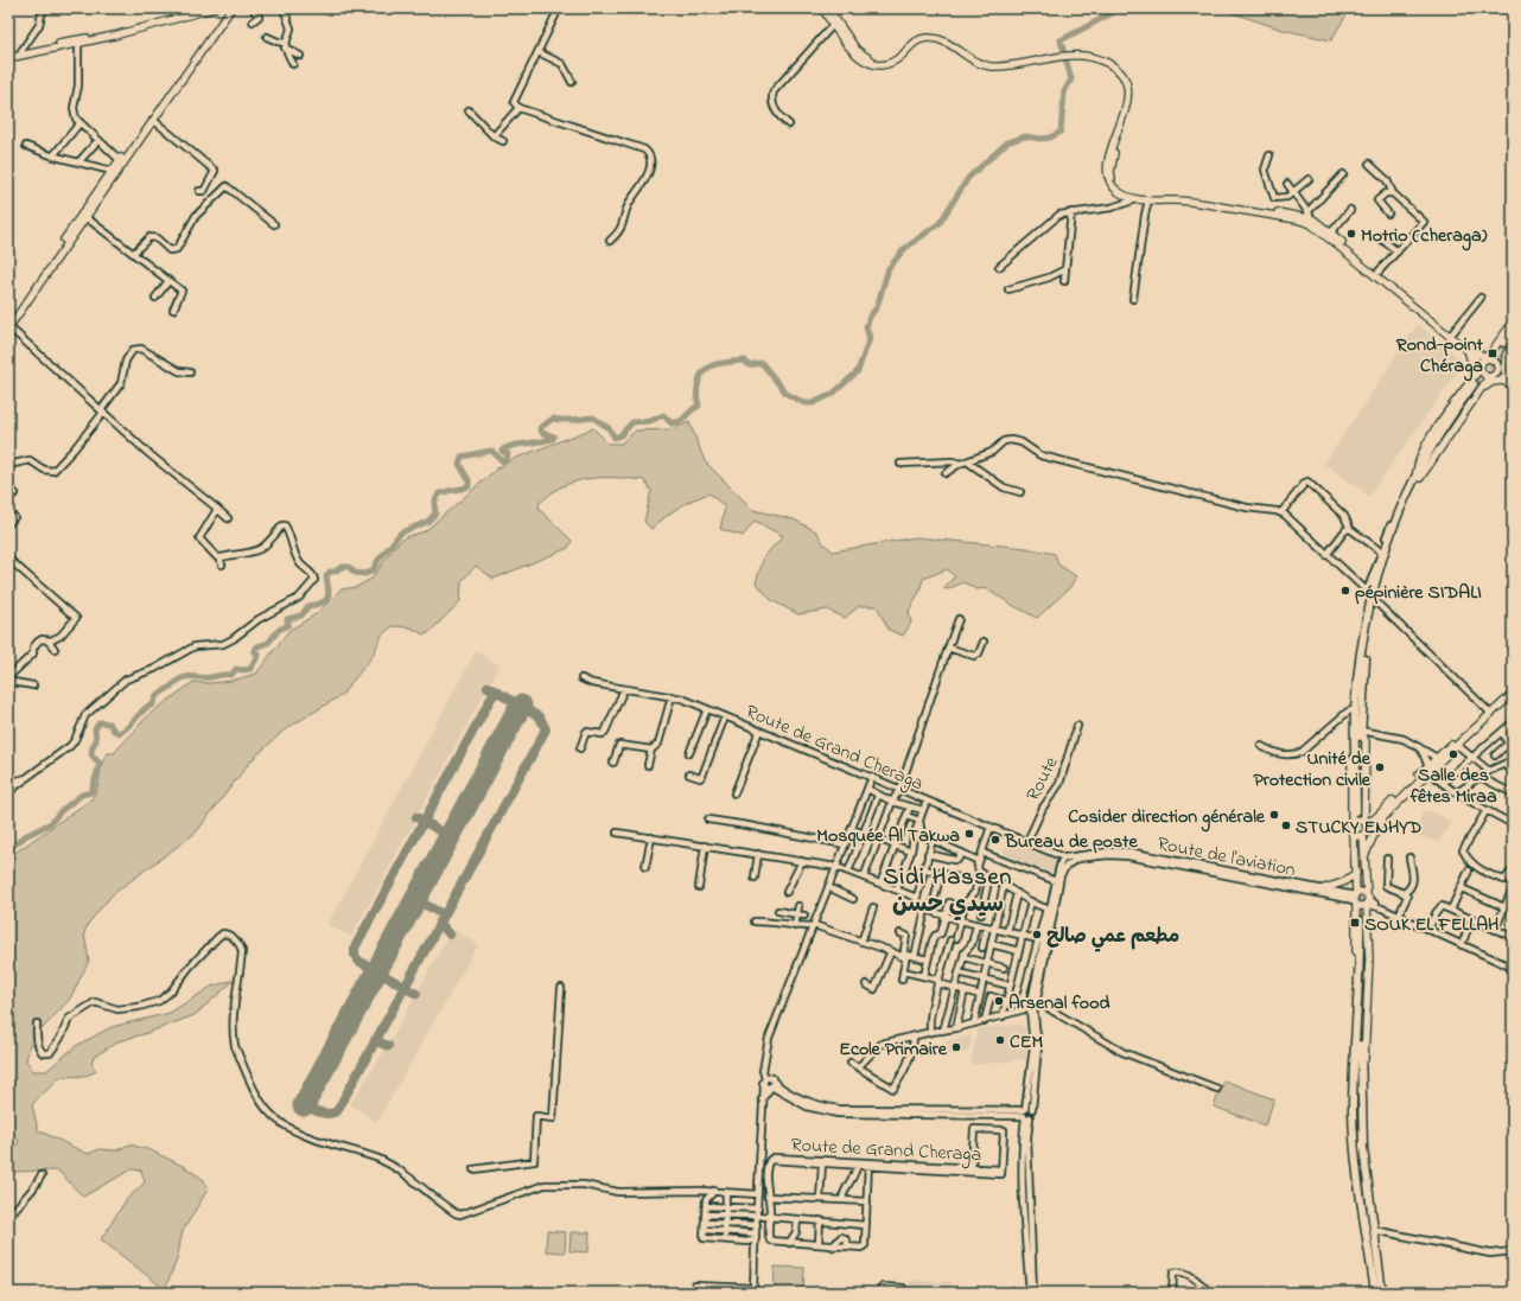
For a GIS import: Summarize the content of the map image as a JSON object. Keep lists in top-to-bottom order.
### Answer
{
  "streets": {
    "street": ["Route de Grand Cheraga", "Route", "Route de l'aviation"]
  },
  "crossings": [
    ["Route de Grand Cheraga", "Route"],
    ["Route de Grand Cheraga", "Route de l'aviation"]
  ],
  "districts": ["Sidi Hassen سيدي حسن"],
  "places": {
    "other": [
      "Motrio (cheraga)",
      "pépinière SIDALI",
      "Salle des fêtes Miraa",
      "Unité de Protection civile",
      "Cosider direction générale",
      "STUCKY ENHYD",
      "Mosquée Al Takwa",
      "Bureau de poste",
      "مطعم عمي صالح",
      "Arsenal food",
      "CEM",
      "Ecole Primaire"
    ],
    "transit": ["Rond-point Chéraga", "SOUK EL FELLAH"]
  }
}
